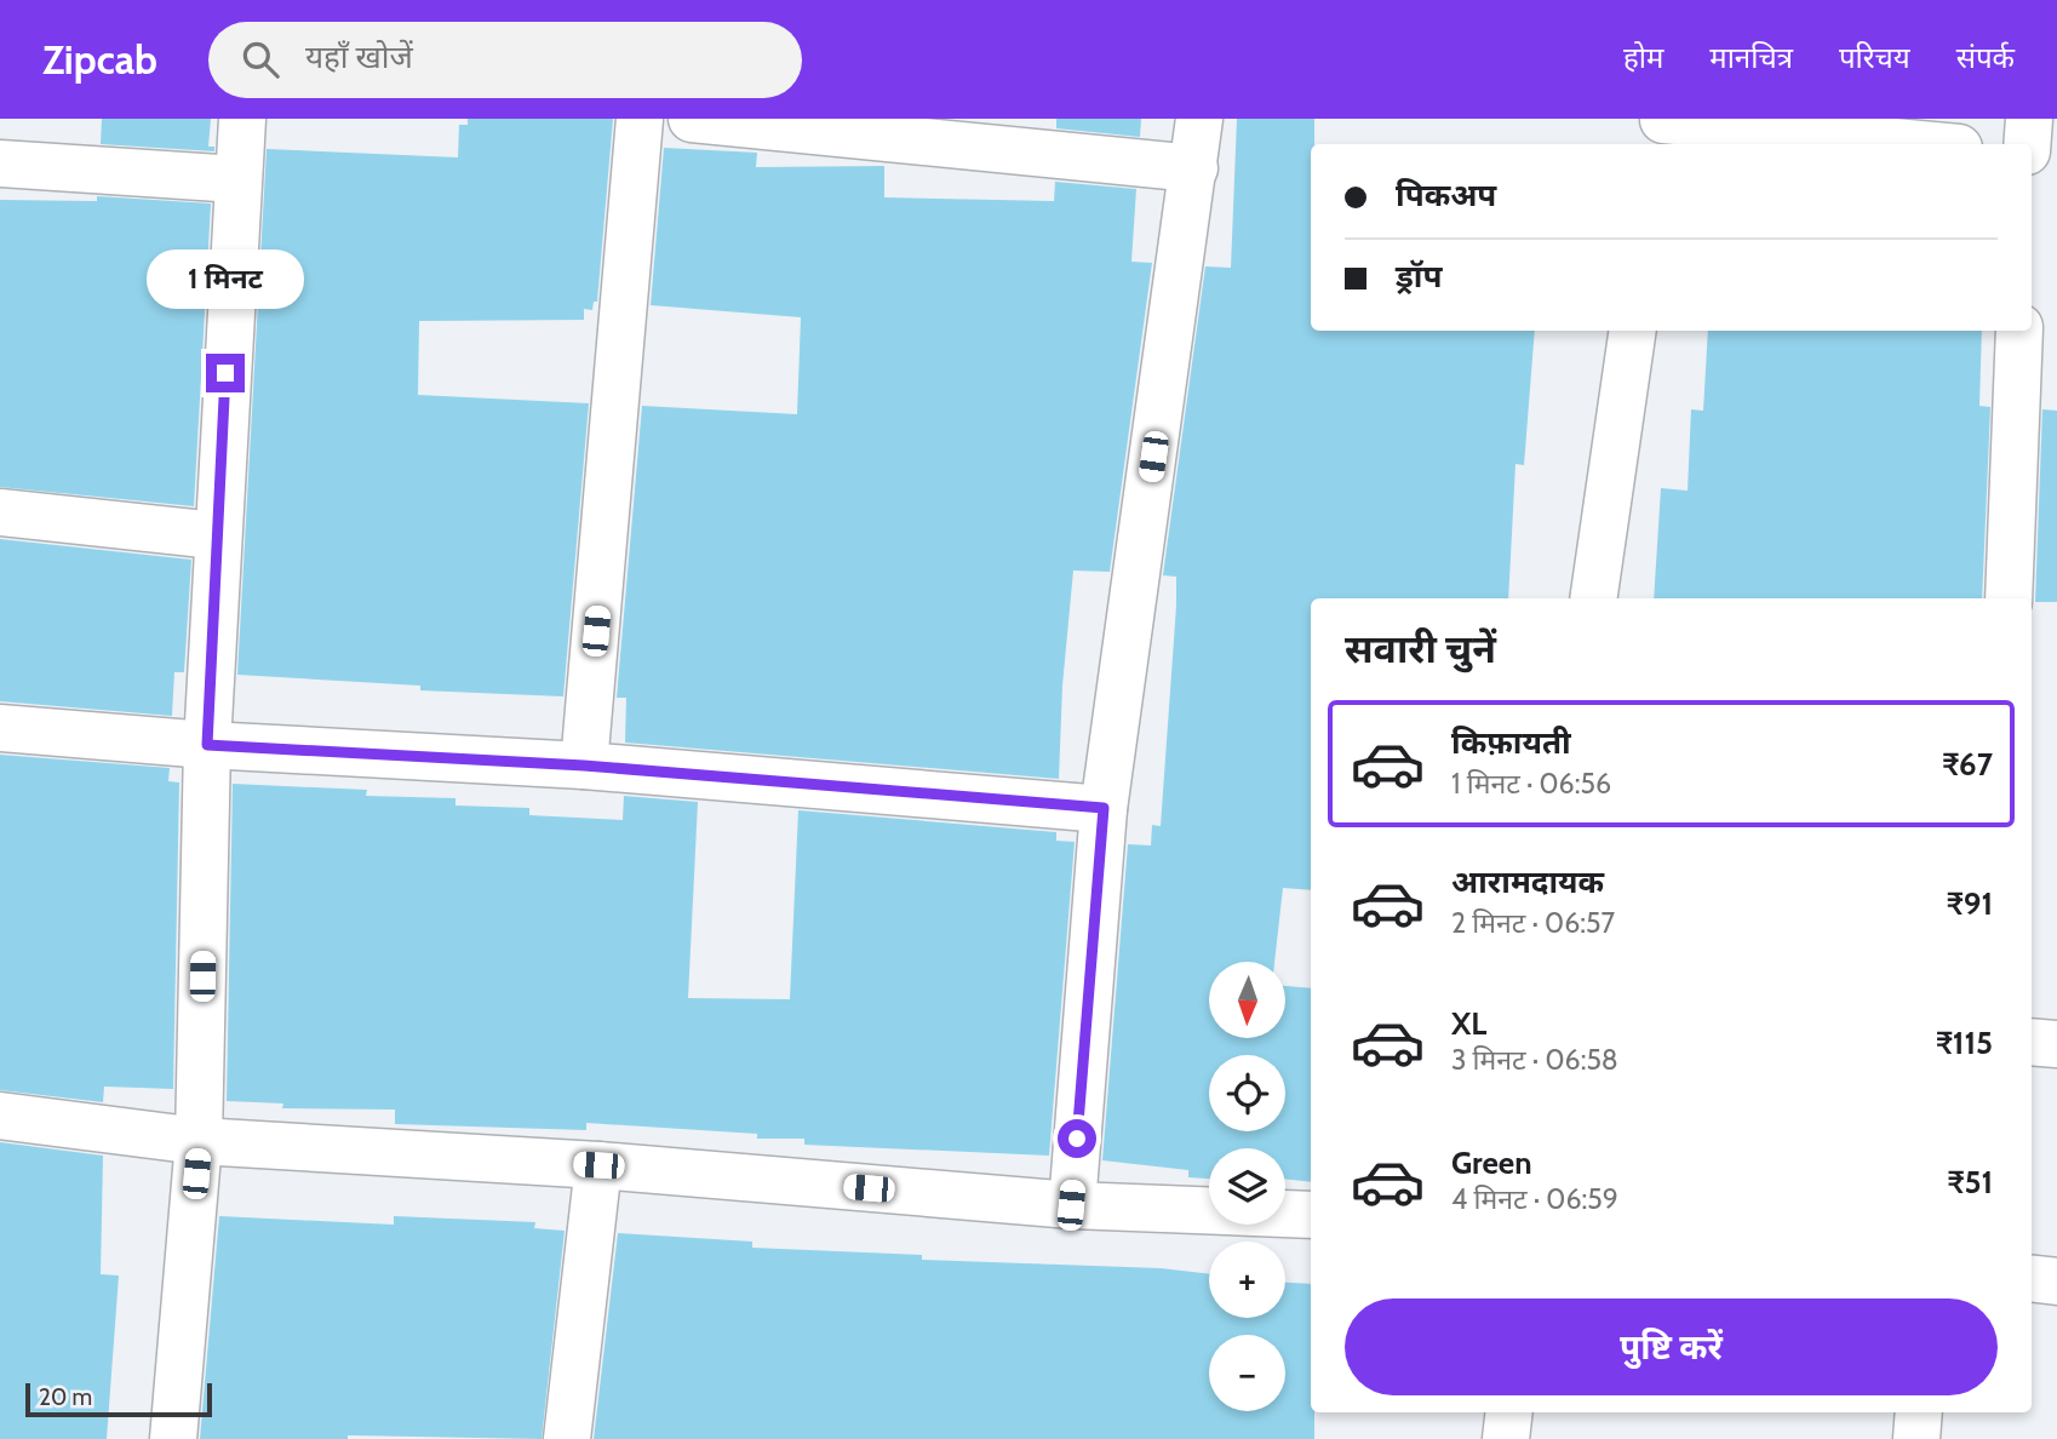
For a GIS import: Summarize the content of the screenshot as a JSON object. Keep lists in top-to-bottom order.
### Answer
{
  "scale_bar": "20 m",
  "north": "bottom",
  "page": {
    "header": "Zipcab",
    "search": "यहाँ खोजें",
    "nav": [
      "होम",
      "मानचित्र",
      "परिचय",
      "संपर्क"
    ],
    "banner": ["पिकअप", "ड्रॉप"],
    "bubble": "1 मिनट",
    "heading": "सवारी चुनें",
    "list": [
      {
        "name": "किफ़ायती",
        "note": "1 मिनट · 06:56",
        "value": "₹67"
      },
      {
        "name": "आरामदायक",
        "note": "2 मिनट · 06:57",
        "value": "₹91"
      },
      {
        "name": "XL",
        "note": "3 मिनट · 06:58",
        "value": "₹115"
      },
      {
        "name": "Green",
        "note": "4 मिनट · 06:59",
        "value": "₹51"
      }
    ],
    "map_buttons": ["+", "−"],
    "buttons": "पुष्टि करें",
    "scale": "20 m"
  }
}
